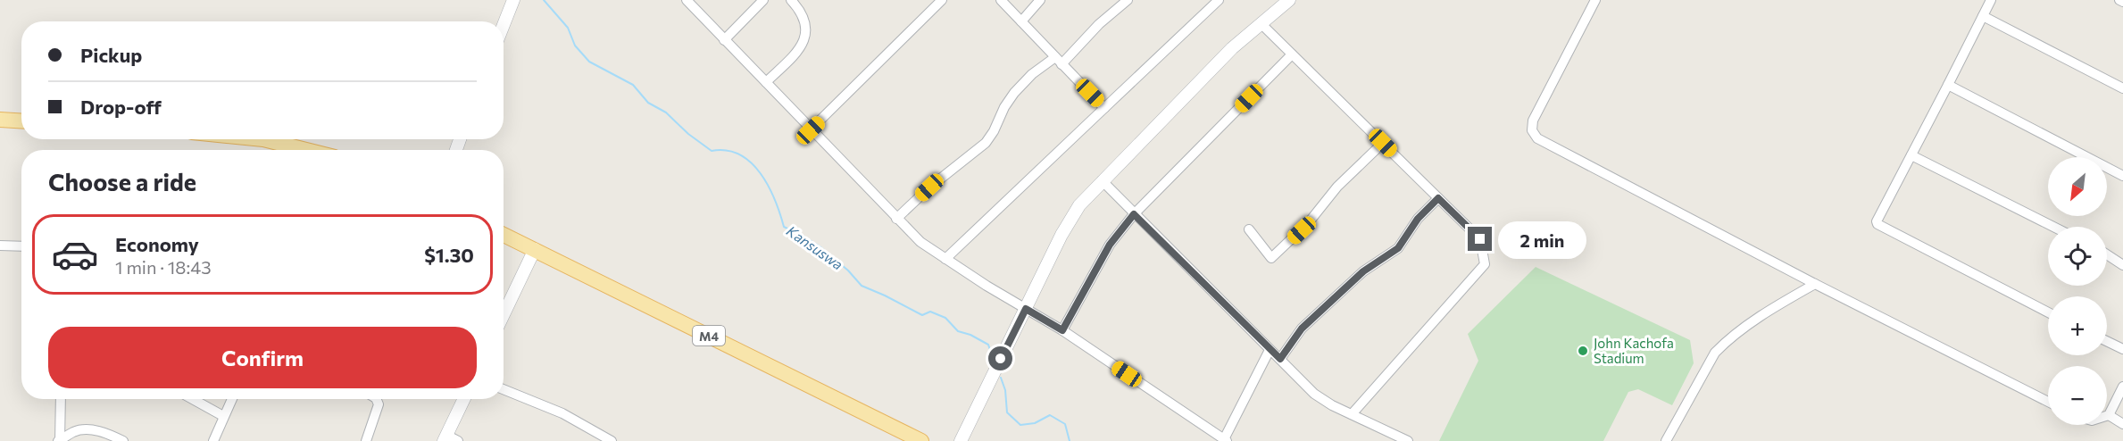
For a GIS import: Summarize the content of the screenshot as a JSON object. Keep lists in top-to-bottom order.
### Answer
{
  "streets": {
    "main road": ["M4"]
  },
  "water": ["Kansuswa"],
  "places": ["John Kachofa Stadium"],
  "north": "bottom left",
  "page": {
    "banner": ["Pickup", "Drop-off"],
    "heading": "Choose a ride",
    "map_buttons": ["+", "−"],
    "list": [
      {
        "name": "Economy",
        "note": "1 min · 18:43",
        "value": "$1.30"
      }
    ],
    "bubble": "2 min",
    "buttons": "Confirm"
  }
}
